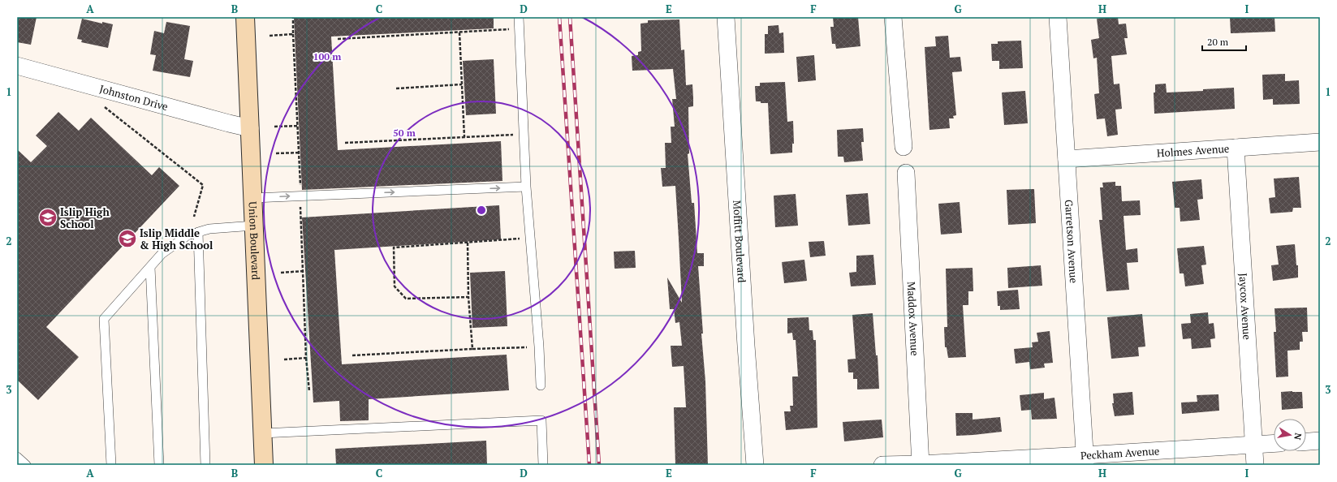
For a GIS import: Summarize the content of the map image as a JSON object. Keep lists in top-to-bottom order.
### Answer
{
  "streets": {
    "main road": ["Union Boulevard"],
    "street": [
      "Johnston Drive",
      "Holmes Avenue",
      "Moffitt Boulevard",
      "Garretson Avenue",
      "Jaycox Avenue",
      "Maddox Avenue",
      "Peckham Avenue"
    ]
  },
  "crossings": [
    ["Johnston Drive", "Union Boulevard"],
    ["Holmes Avenue", "Garretson Avenue"],
    ["Holmes Avenue", "Jaycox Avenue"],
    ["Garretson Avenue", "Peckham Avenue"],
    ["Jaycox Avenue", "Peckham Avenue"],
    ["Maddox Avenue", "Peckham Avenue"]
  ],
  "places": {
    "school or university": ["Islip High School", "Islip Middle & High School"]
  },
  "scale_bar": "20 m",
  "north": "right",
  "grid": {
    "columns": [
      "A",
      "B",
      "C",
      "D",
      "E",
      "F",
      "G",
      "H",
      "I"
    ],
    "rows": ["1", "2", "3"]
  },
  "rings": ["100 m", "50 m"]
}
